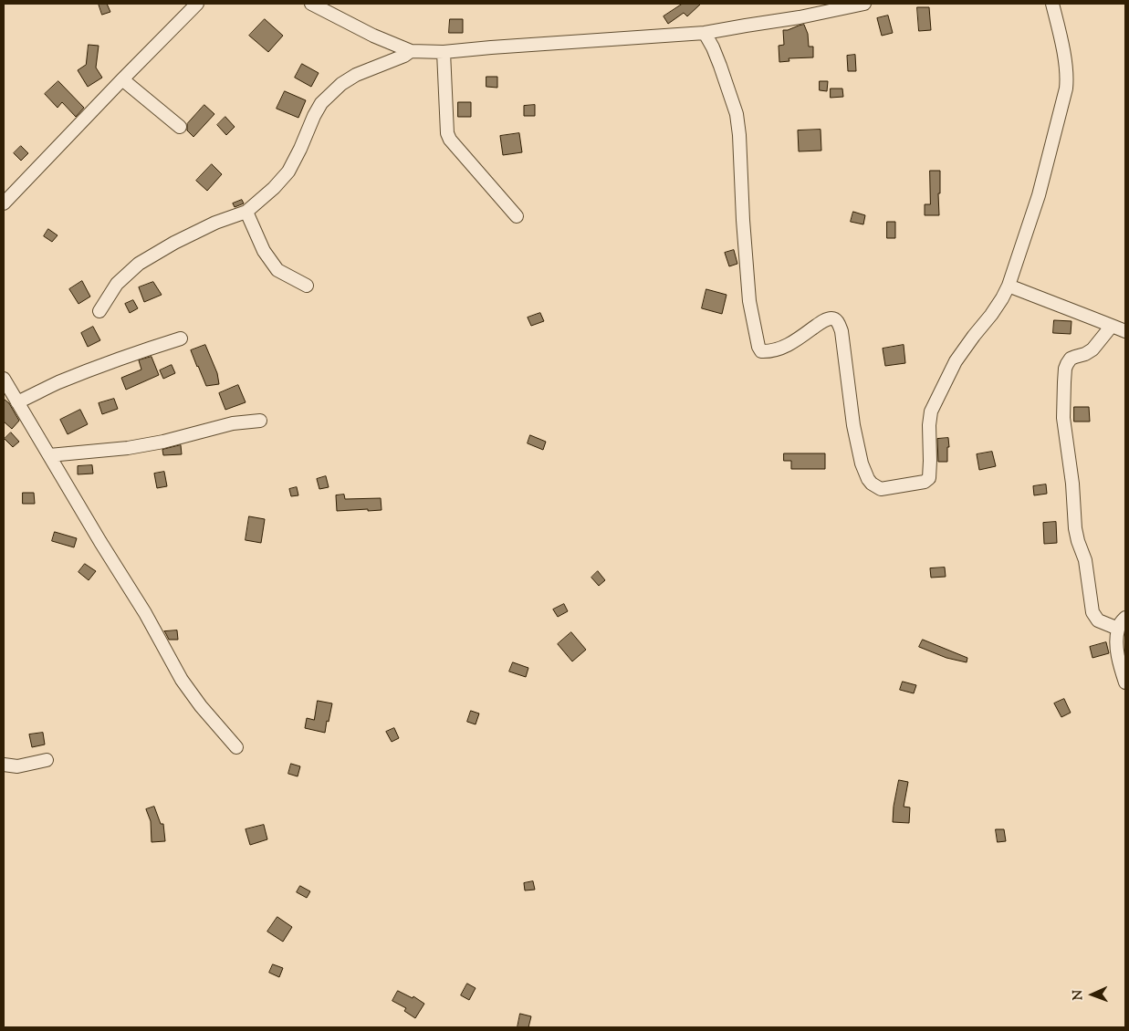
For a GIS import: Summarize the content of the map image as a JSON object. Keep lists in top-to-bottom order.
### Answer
{
  "north": "left"
}
